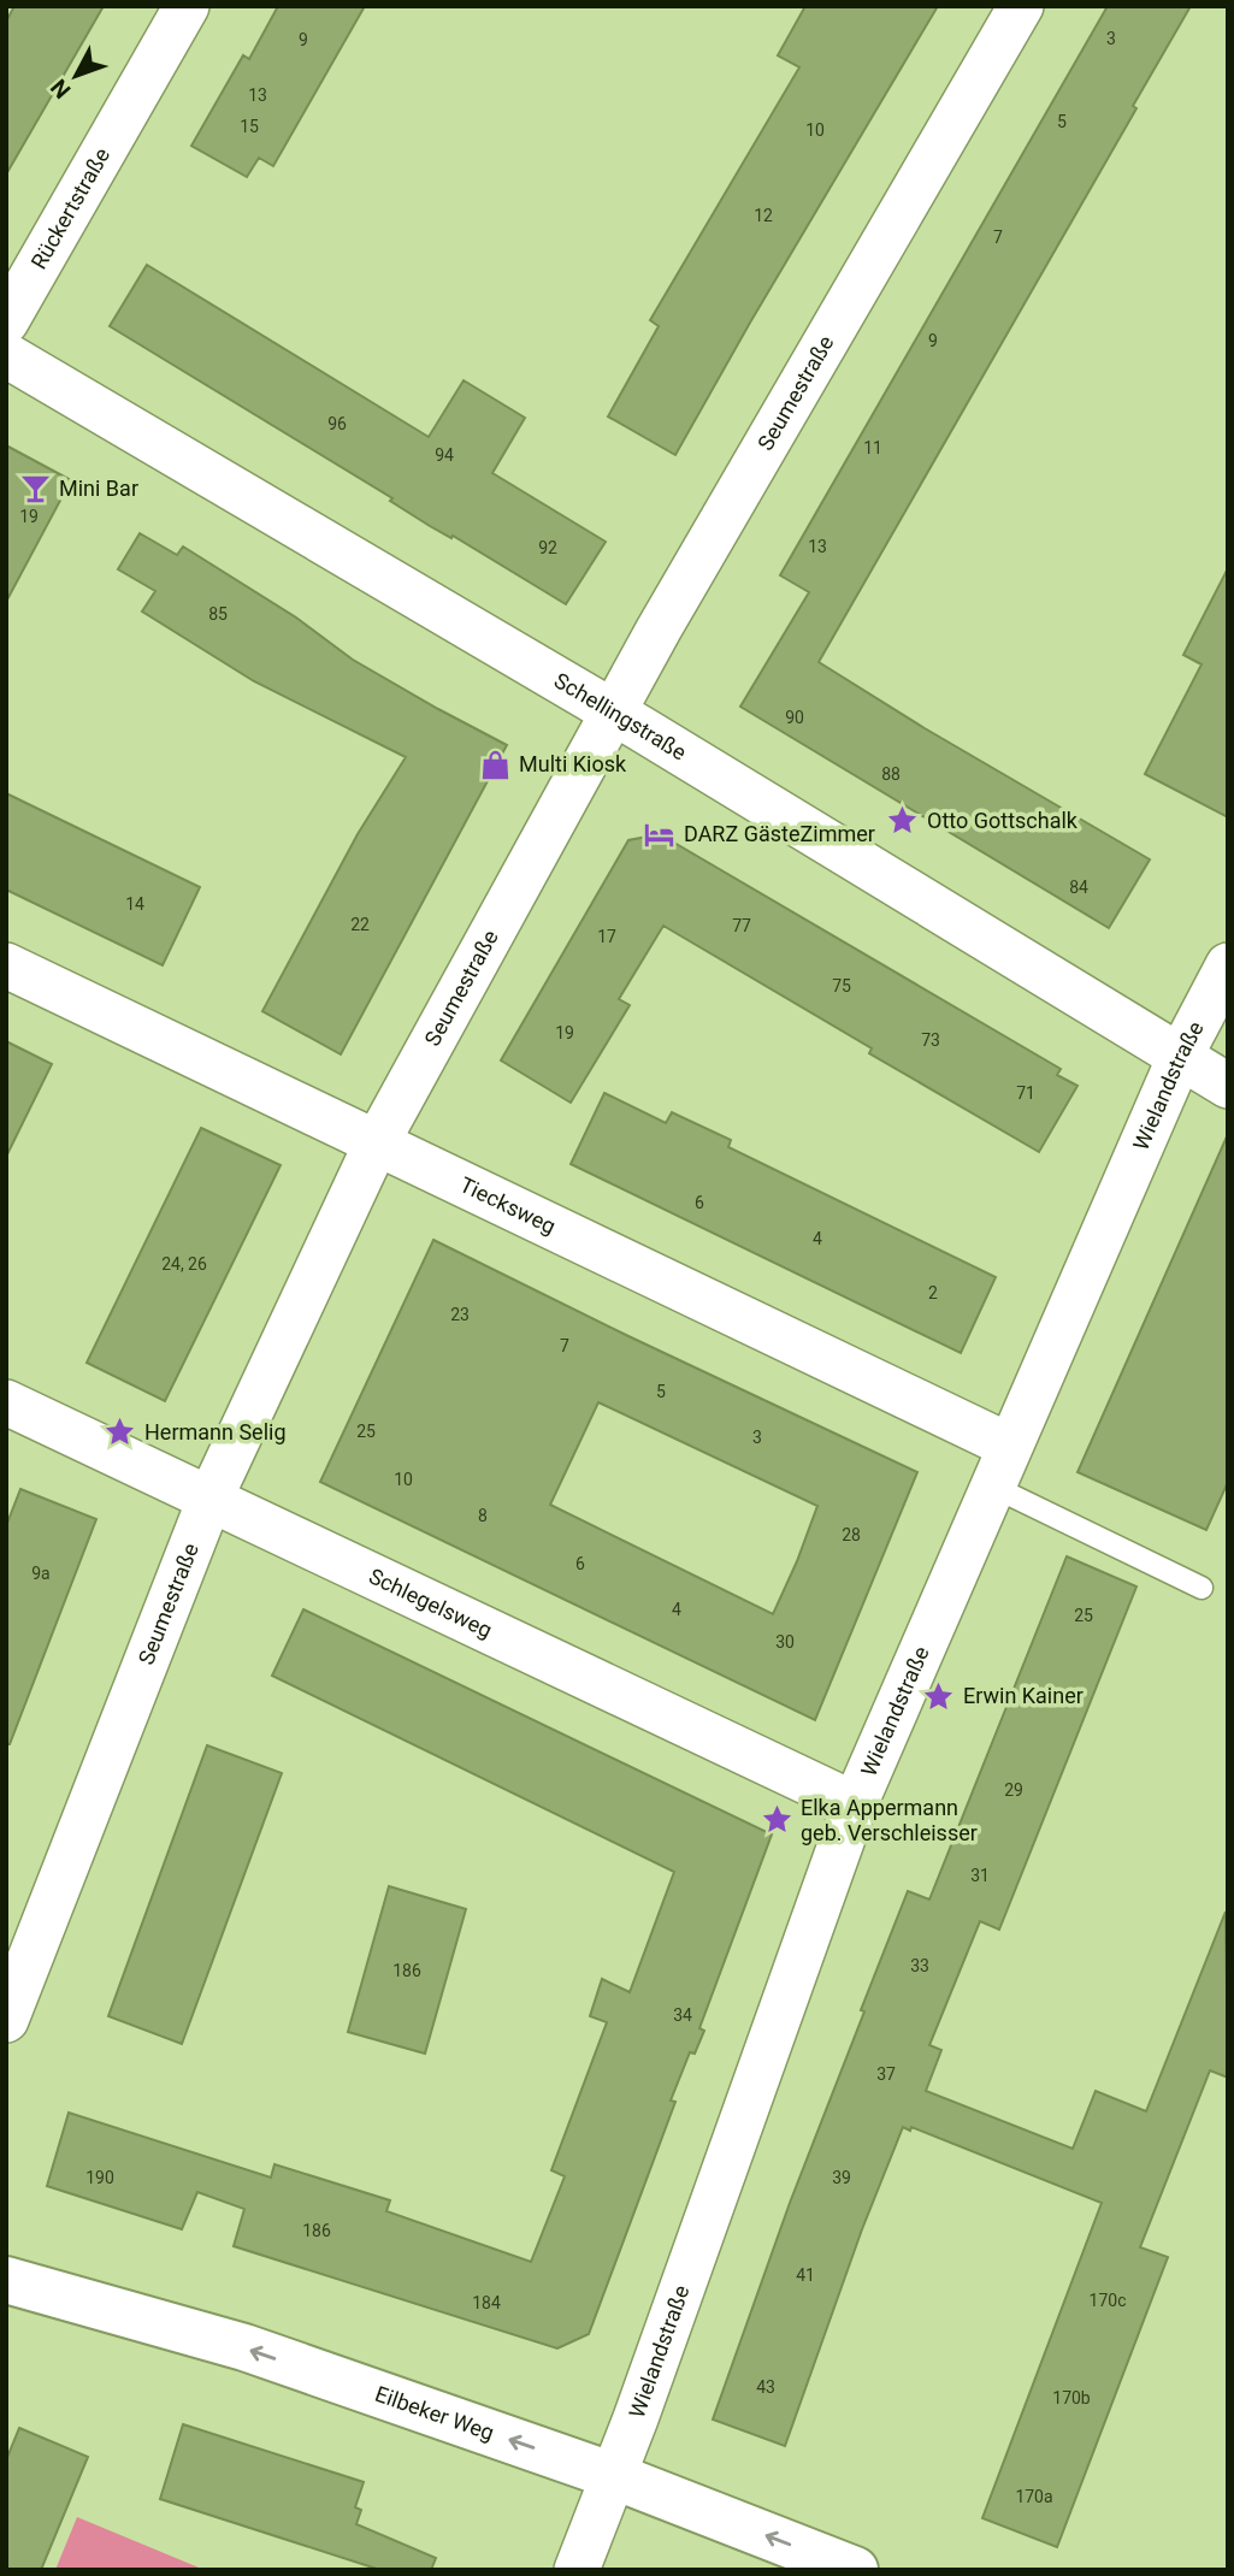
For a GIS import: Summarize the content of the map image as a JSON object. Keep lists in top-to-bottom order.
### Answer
{
  "streets": {
    "street": [
      "Rückertstraße",
      "Seumestraße",
      "Schellingstraße",
      "Wielandstraße",
      "Tiecksweg",
      "Schlegelsweg",
      "Eilbeker Weg"
    ]
  },
  "crossings": [
    ["Seumestraße", "Schellingstraße"],
    ["Seumestraße", "Tiecksweg"],
    ["Seumestraße", "Schlegelsweg"],
    ["Schellingstraße", "Wielandstraße"],
    ["Wielandstraße", "Tiecksweg"],
    ["Wielandstraße", "Schlegelsweg"],
    ["Wielandstraße", "Eilbeker Weg"]
  ],
  "one_way": ["Eilbeker Weg"],
  "places": {
    "bar": ["Mini Bar"],
    "shop": ["Multi Kiosk"],
    "place": [
      "Otto Gottschalk",
      "Hermann Selig",
      "Erwin Kainer",
      "Elka Appermann geb. Verschleisser"
    ],
    "hotel": ["DARZ GästeZimmer"]
  },
  "house_numbers": [
    "3",
    "9",
    "13",
    "5",
    "15",
    "10",
    "12",
    "7",
    "9",
    "96",
    "11",
    "94",
    "19",
    "13",
    "92",
    "85",
    "90",
    "88",
    "84",
    "14",
    "22",
    "77",
    "17",
    "75",
    "19",
    "73",
    "71",
    "6",
    "4",
    "24, 26",
    "2",
    "23",
    "7",
    "5",
    "25",
    "3",
    "10",
    "8",
    "28",
    "6",
    "9a",
    "4",
    "25",
    "30",
    "29",
    "31",
    "33",
    "186",
    "34",
    "37",
    "190",
    "39",
    "186",
    "41",
    "170c",
    "184",
    "43",
    "170b",
    "170a"
  ],
  "north": "bottom left"
}
